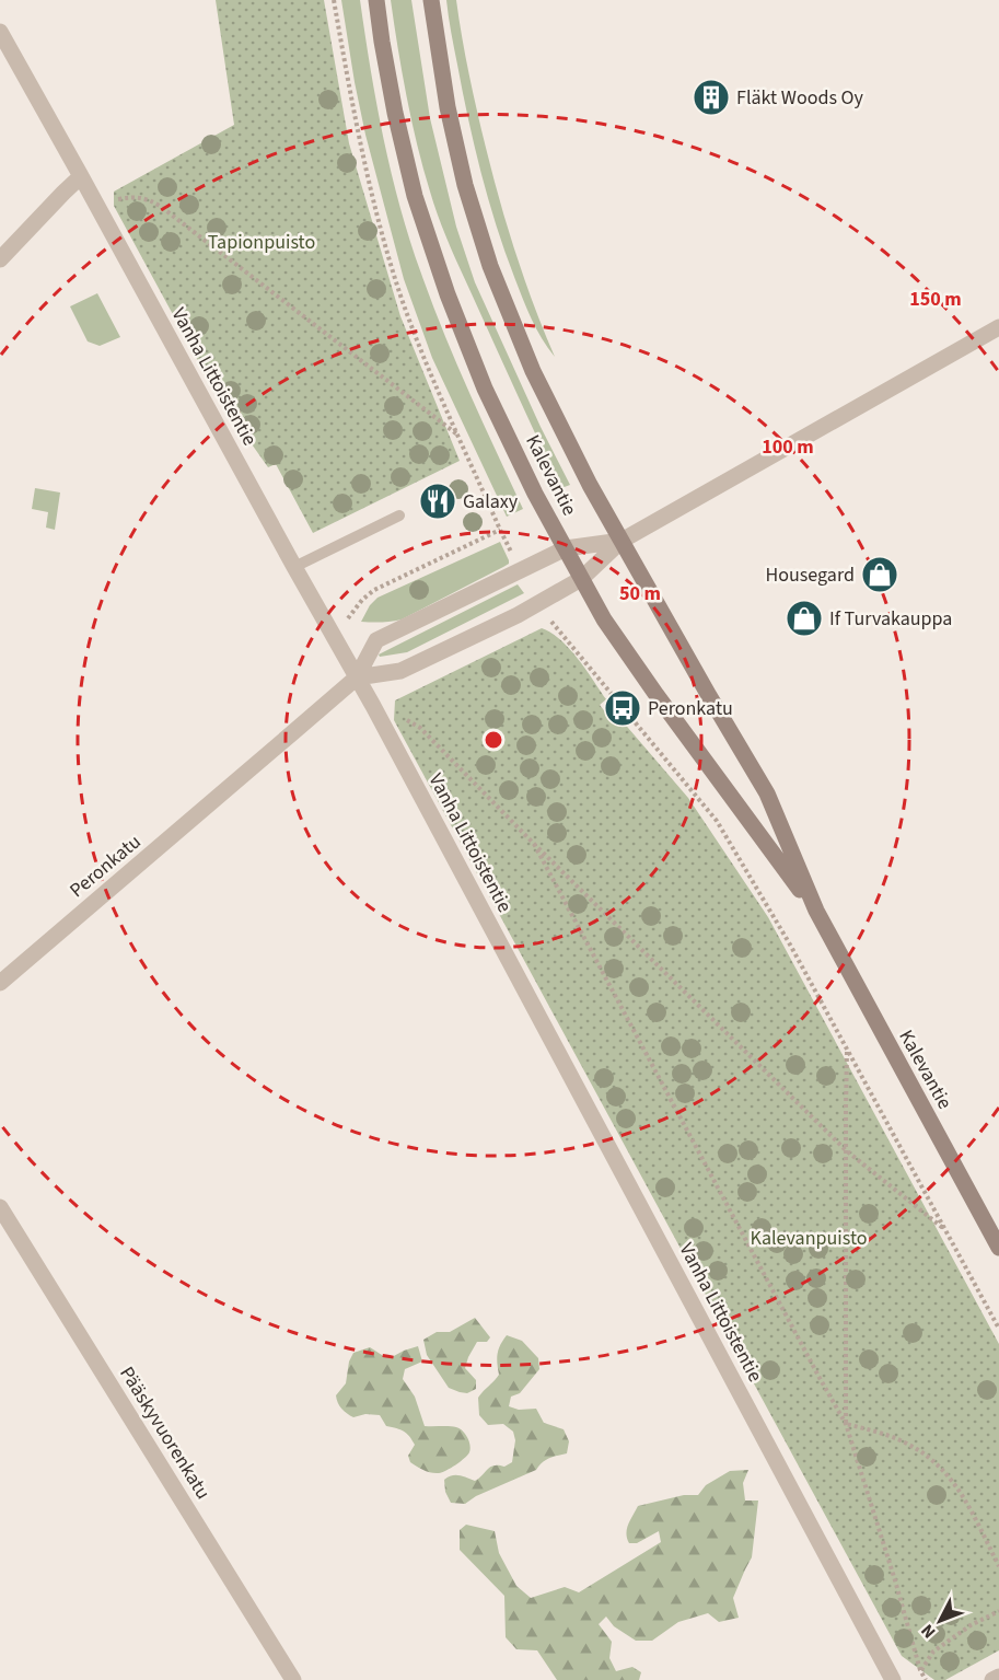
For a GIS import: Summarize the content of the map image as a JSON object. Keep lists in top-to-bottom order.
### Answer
{
  "streets": {
    "main road": ["Kalevantie"],
    "street": ["Vanha Littoistentie", "Peronkatu", "Pääskyvuorenkatu"]
  },
  "crossings": [
    ["Vanha Littoistentie", "Peronkatu"],
    ["Kalevantie", "Peronkatu"]
  ],
  "parks": ["Tapionpuisto", "Kalevanpuisto"],
  "places": {
    "building": ["Fläkt Woods Oy"],
    "restaurant": ["Galaxy"],
    "shop": ["Housegard", "If Turvakauppa"],
    "bus stop": ["Peronkatu"]
  },
  "north": "bottom left",
  "rings": ["150 m", "100 m", "50 m"]
}
